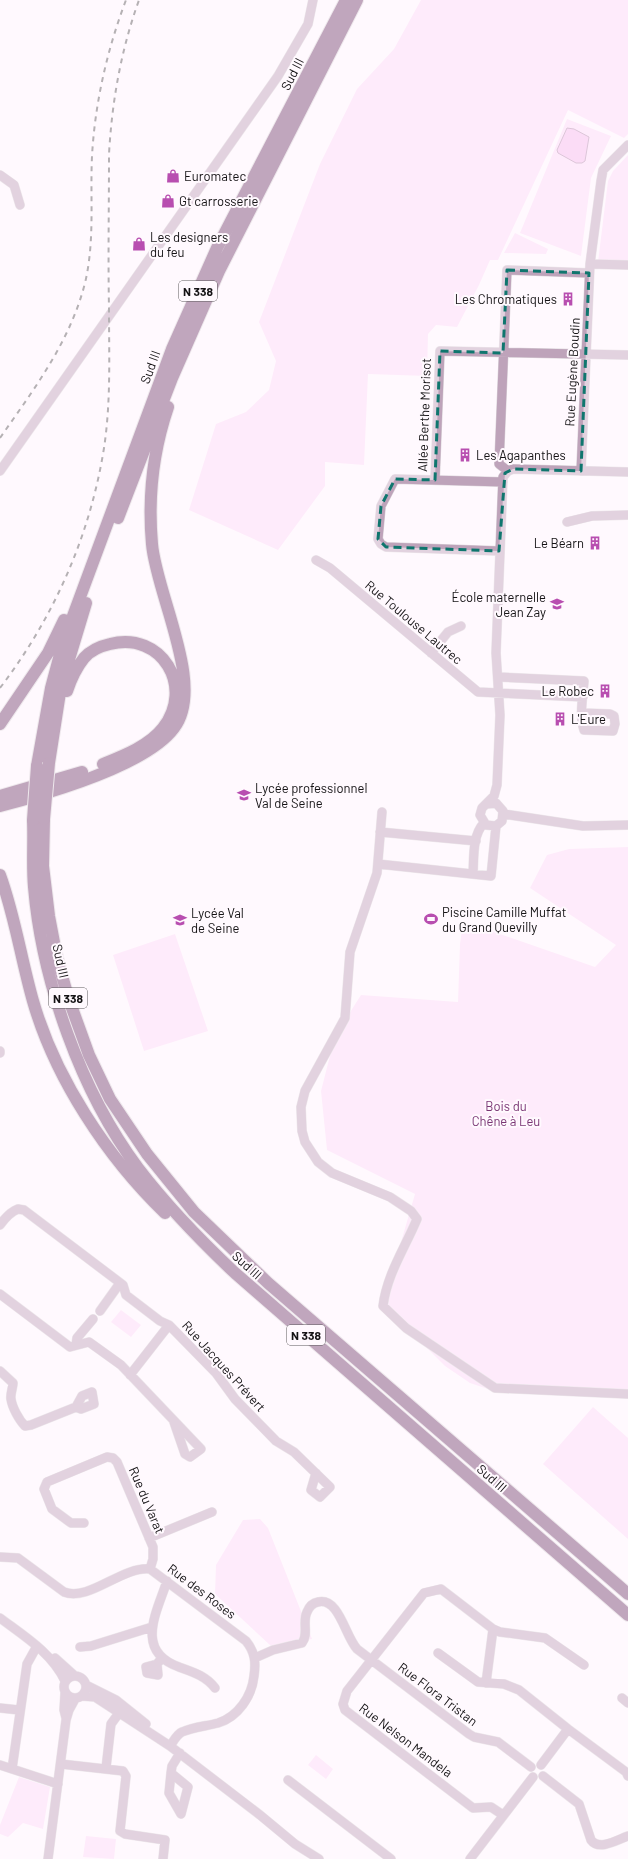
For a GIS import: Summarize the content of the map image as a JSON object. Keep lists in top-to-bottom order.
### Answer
{
  "streets": {
    "highway": ["Sud III", "N 338"],
    "street": [
      "Rue Eugène Boudin",
      "Allée Berthe Morisot",
      "Rue Toulouse Lautrec",
      "Rue Jacques Prévert",
      "Rue du Varat",
      "Rue des Roses",
      "Rue Flora Tristan",
      "Rue Nelson Mandela"
    ]
  },
  "crossings": [
    ["Sud III", "N 338"],
    ["Rue du Varat", "Rue des Roses"],
    ["Rue des Roses", "Rue Flora Tristan"],
    ["Rue Flora Tristan", "Rue Nelson Mandela"]
  ],
  "parks": ["Bois du Chêne à Leu"],
  "places": {
    "shop": ["Euromatec", "Gt carrosserie", "Les designers du feu"],
    "building": [
      "Les Chromatiques",
      "Les Agapanthes",
      "Le Béarn",
      "Le Robec",
      "L'Eure"
    ],
    "school or university": ["École maternelle Jean Zay", "Lycée professionnel Val de Seine", "Lycée Val de Seine"],
    "sports": ["Piscine Camille Muffat du Grand Quevilly"]
  }
}
